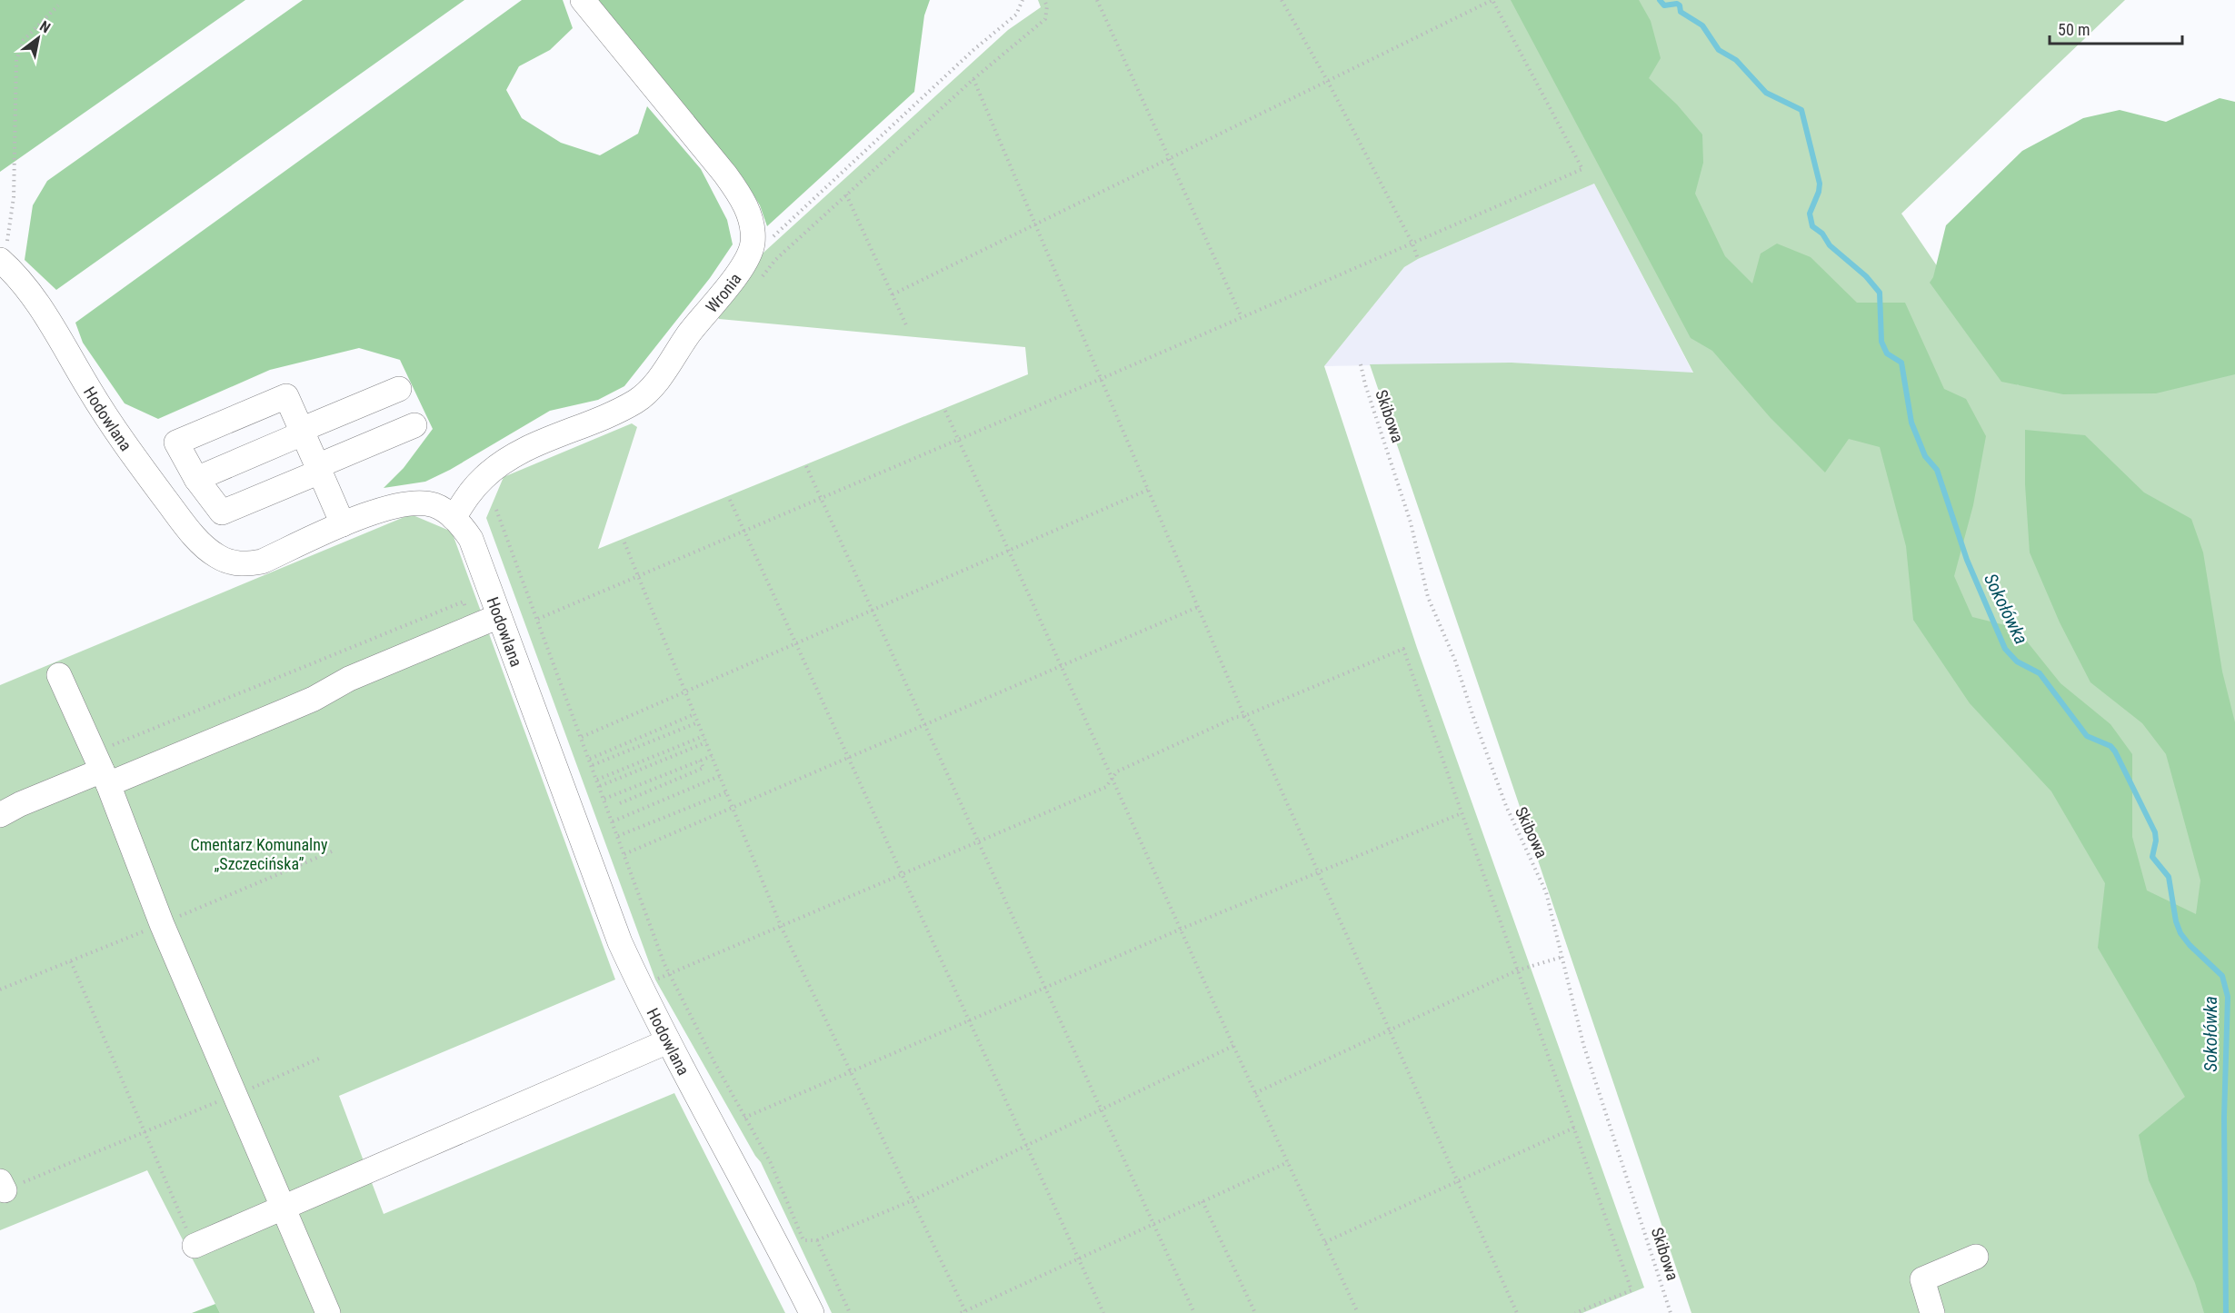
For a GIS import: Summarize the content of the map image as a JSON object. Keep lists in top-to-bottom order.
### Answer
{
  "streets": {
    "street": ["Wronia", "Hodowlana"],
    "path": ["Skibowa"]
  },
  "crossings": [
    ["Wronia", "Hodowlana"]
  ],
  "water": ["Sokołówka"],
  "parks": ["Cmentarz Komunalny „Szczecińska”"],
  "scale_bar": "50 m",
  "north": "top right"
}
